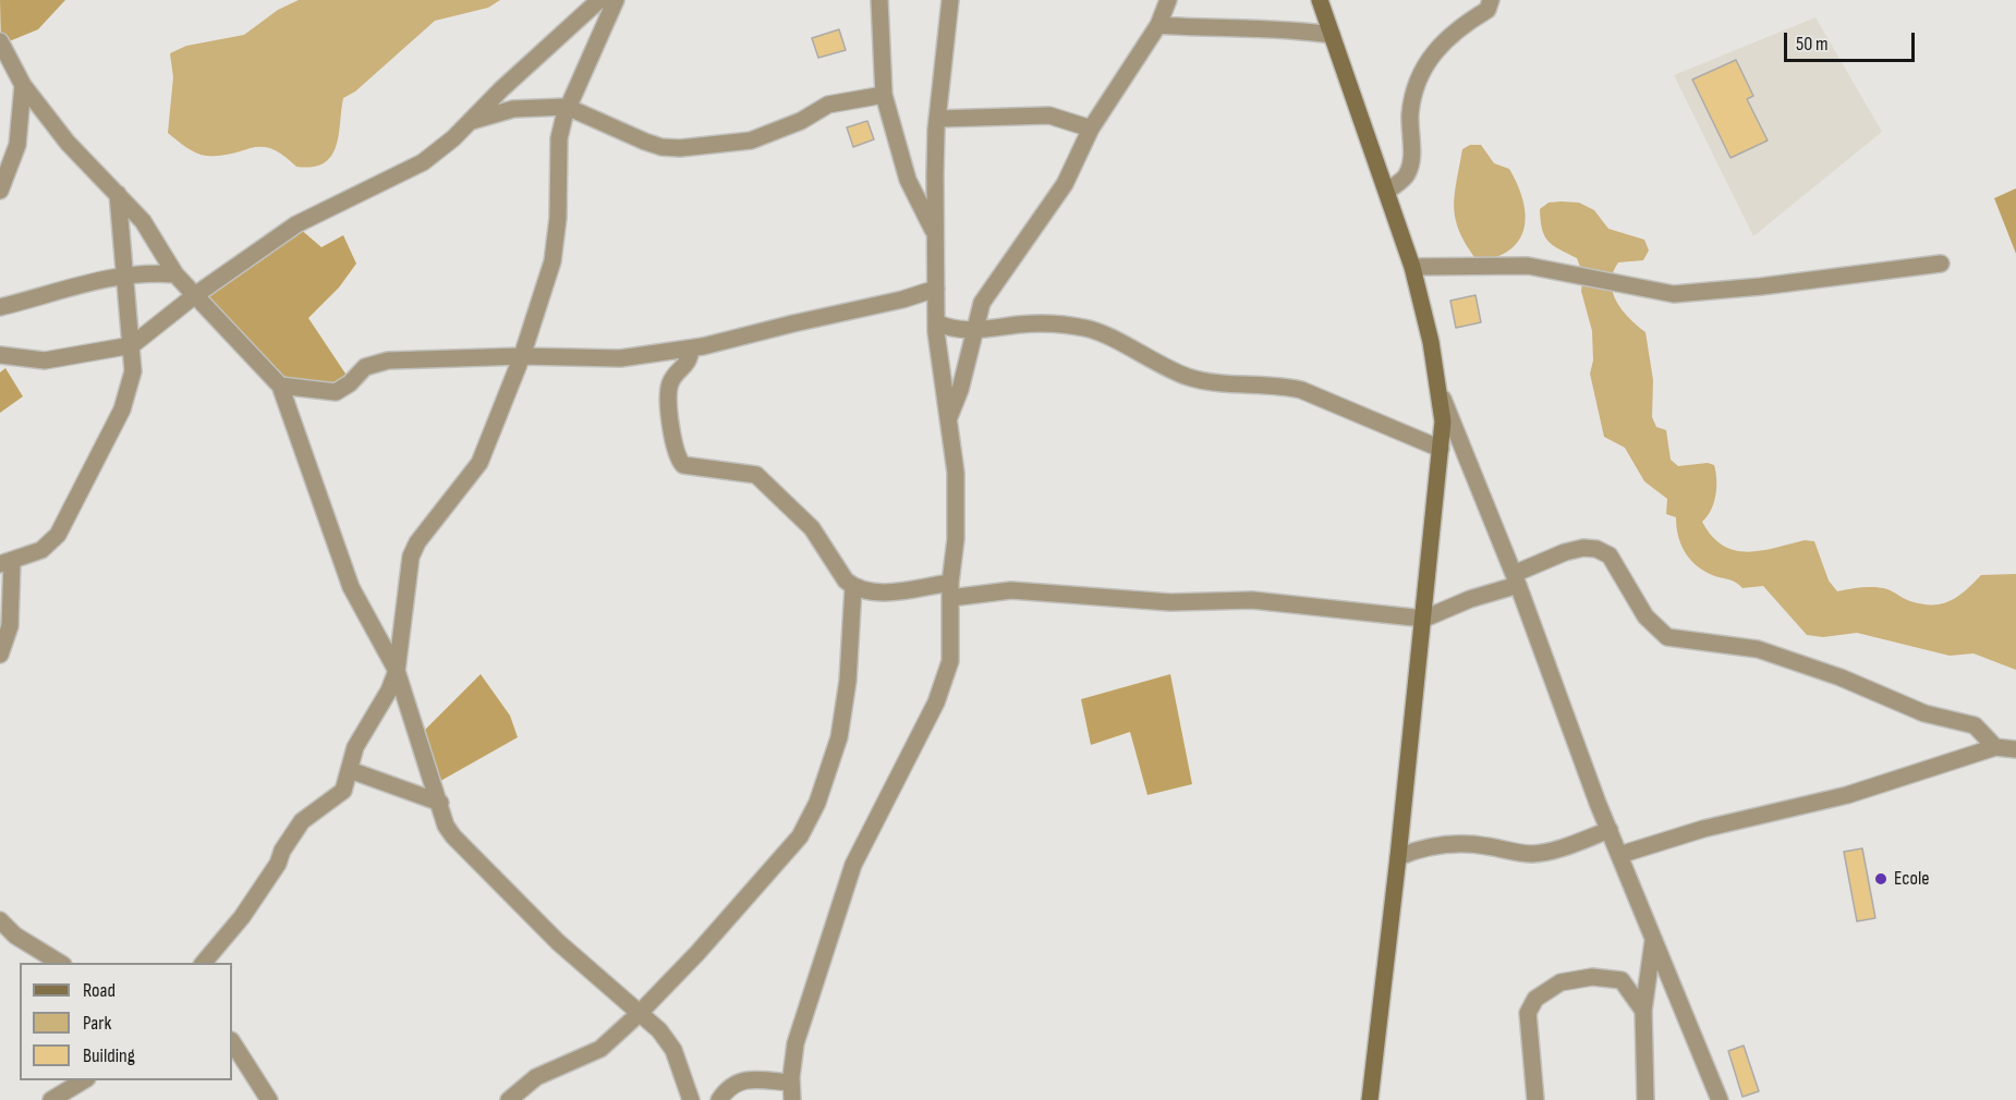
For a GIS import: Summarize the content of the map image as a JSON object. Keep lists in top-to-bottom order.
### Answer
{
  "places": ["Ecole"],
  "legend": ["Road", "Park", "Building"],
  "scale_bar": "50 m"
}
